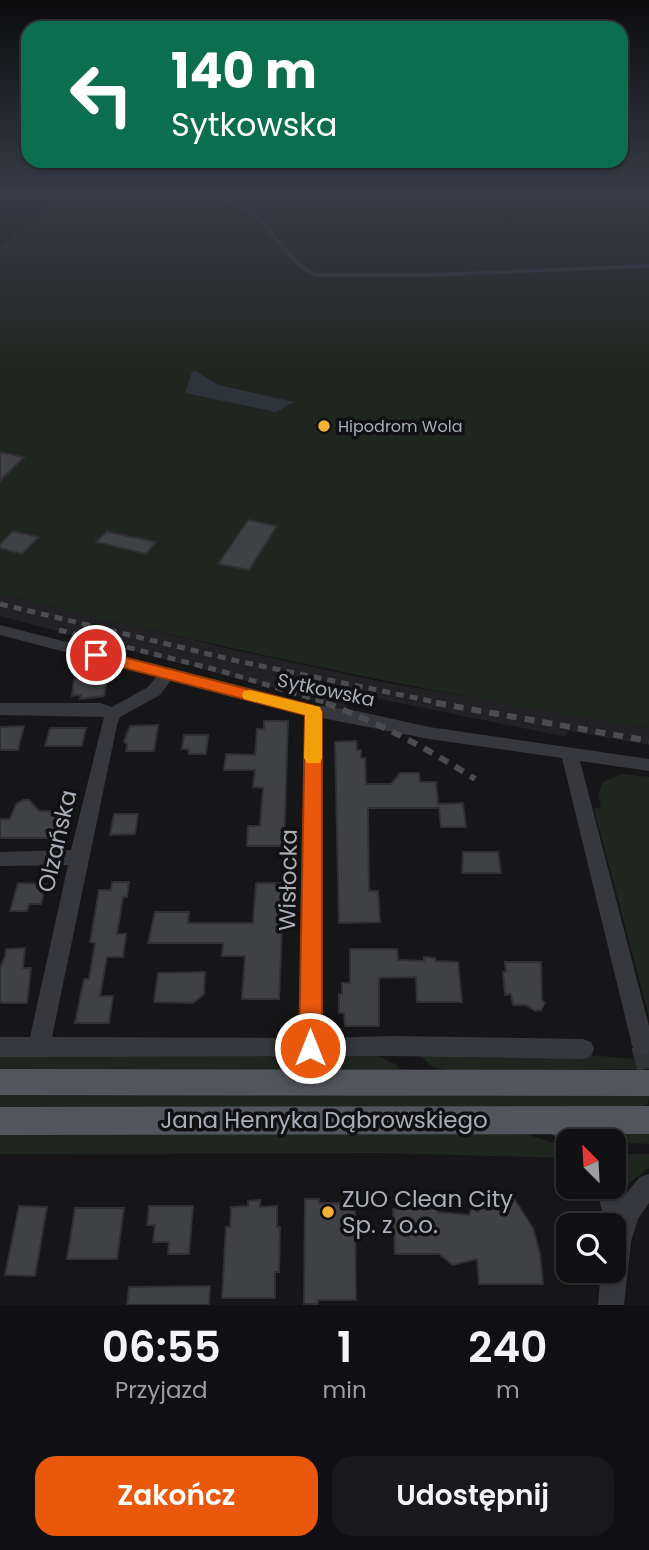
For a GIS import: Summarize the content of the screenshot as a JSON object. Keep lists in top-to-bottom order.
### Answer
{
  "streets": {
    "main road": ["Jana Henryka Dąbrowskiego"],
    "street": ["Sytkowska", "Olzańska", "Wisłocka"]
  },
  "crossings": [
    ["Sytkowska", "Wisłocka"]
  ],
  "places": ["Hipodrom Wola", "ZUO Clean City Sp. z o.o."],
  "north": "top left",
  "page": {
    "turn": ["140 m", "Sytkowska"],
    "eta": [
      "06:55",
      "Przyjazd",
      "1",
      "min",
      "240",
      "m"
    ],
    "buttons": ["Zakończ", "Udostępnij"]
  }
}
